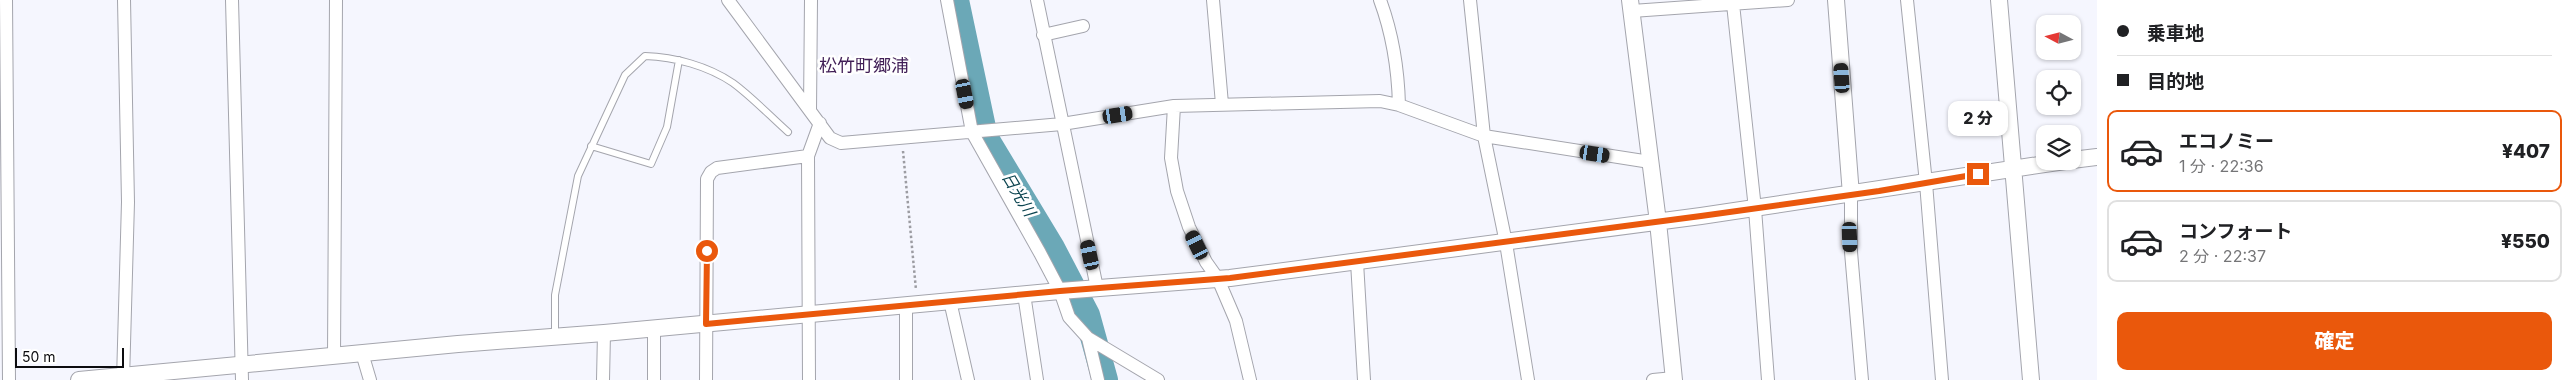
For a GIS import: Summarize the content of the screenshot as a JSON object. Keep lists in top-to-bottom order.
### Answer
{
  "districts": ["松竹町郷浦"],
  "water": ["日光川"],
  "scale_bar": "50 m",
  "north": "left",
  "page": {
    "banner": ["乗車地", "目的地"],
    "bubble": "2 分",
    "list": [
      {
        "name": "エコノミー",
        "note": "1 分 · 22:36",
        "value": "¥407"
      },
      {
        "name": "コンフォート",
        "note": "2 分 · 22:37",
        "value": "¥550"
      }
    ],
    "buttons": "確定",
    "scale": "50 m"
  }
}
